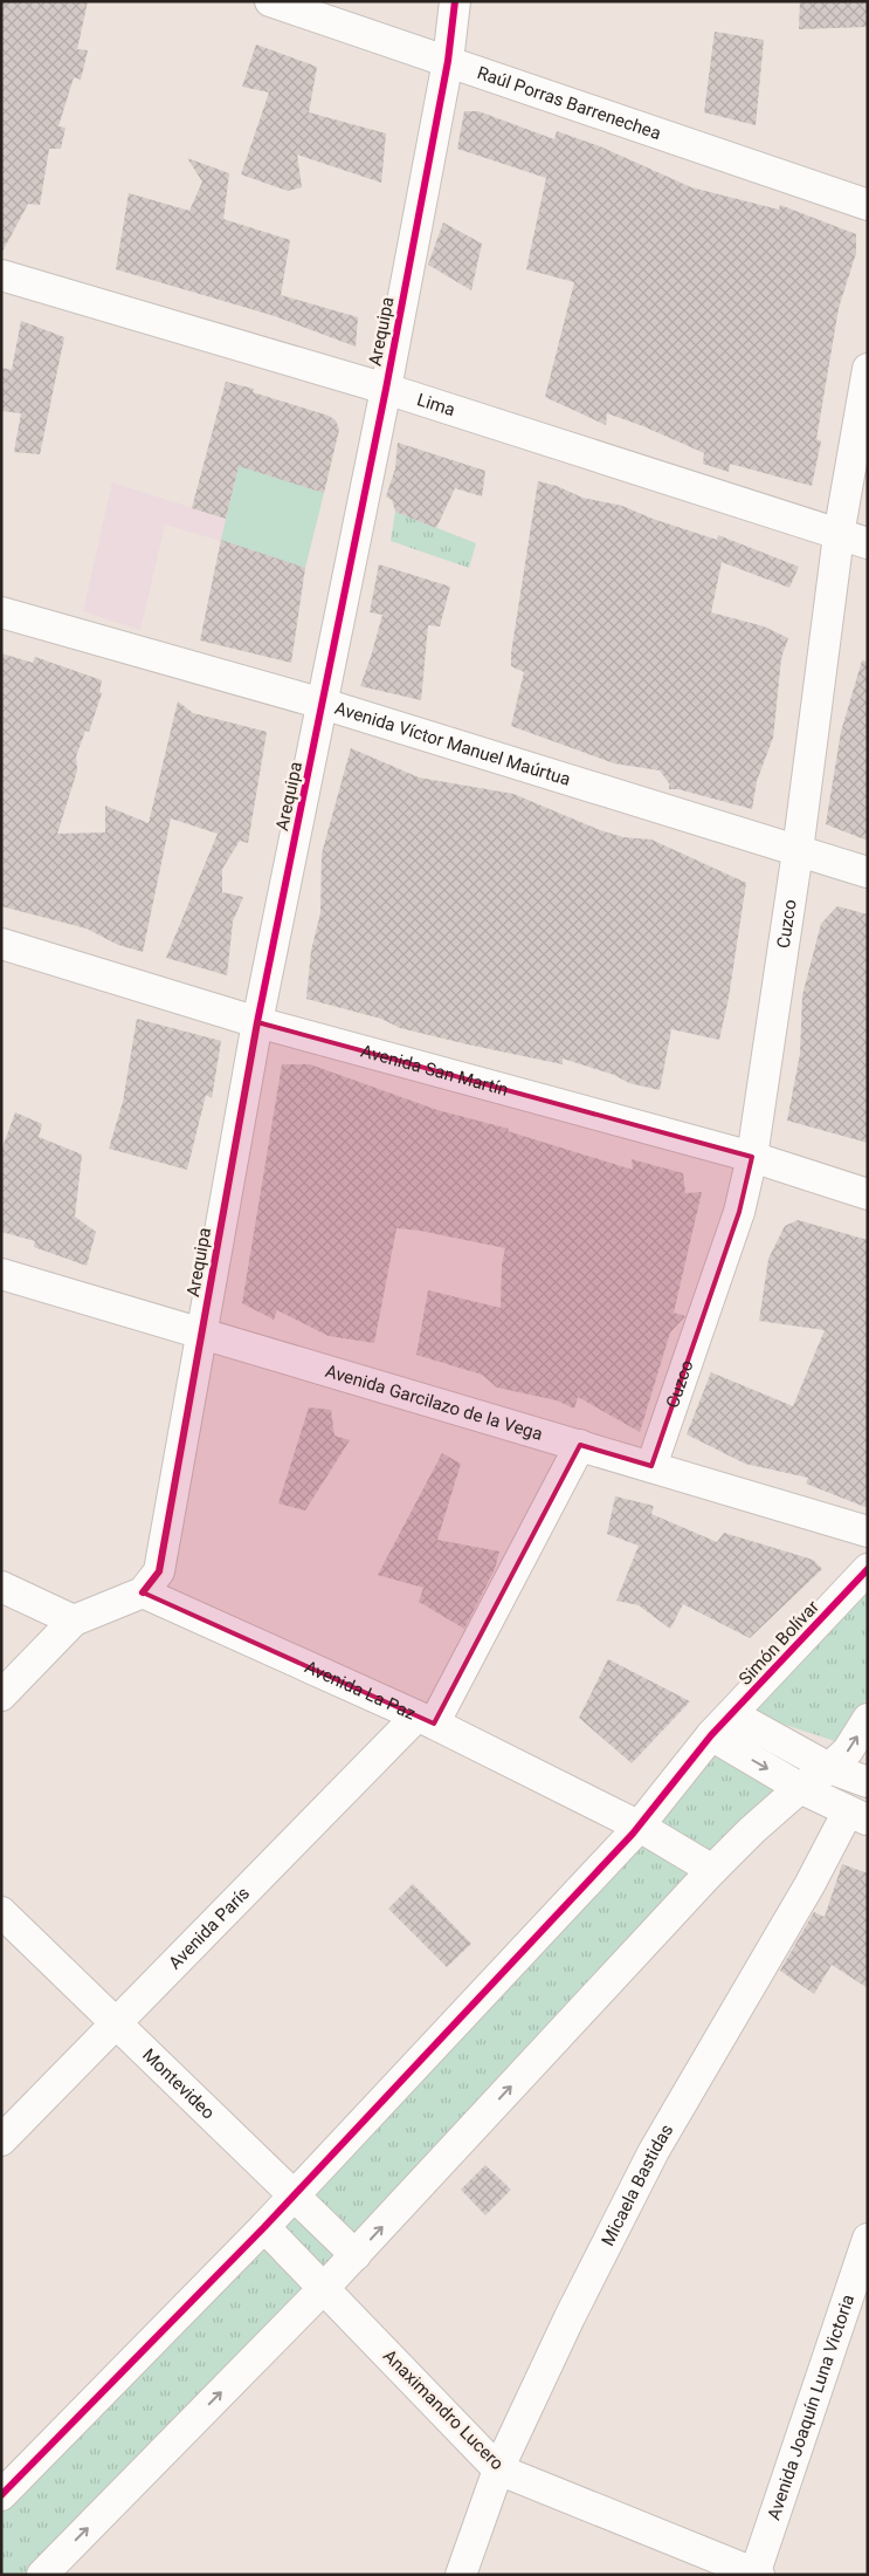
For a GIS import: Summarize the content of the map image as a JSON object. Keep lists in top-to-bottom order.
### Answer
{
  "streets": {
    "street": [
      "Raúl Porras Barrenechea",
      "Arequipa",
      "Lima",
      "Avenida Víctor Manuel Maúrtua",
      "Cuzco",
      "Avenida San Martín",
      "Avenida Garcilazo de la Vega",
      "Simón Bolívar",
      "Avenida La Paz",
      "Avenida París",
      "Montevideo",
      "Micaela Bastidas",
      "Avenida Joaquín Luna Victoria",
      "Anaximandro Lucero"
    ]
  },
  "crossings": [
    ["Raúl Porras Barrenechea", "Arequipa"],
    ["Arequipa", "Lima"],
    ["Arequipa", "Avenida Víctor Manuel Maúrtua"],
    ["Arequipa", "Avenida San Martín"],
    ["Arequipa", "Avenida Garcilazo de la Vega"],
    ["Arequipa", "Avenida La Paz"],
    ["Lima", "Cuzco"],
    ["Avenida Víctor Manuel Maúrtua", "Cuzco"],
    ["Cuzco", "Avenida San Martín"],
    ["Cuzco", "Avenida Garcilazo de la Vega"],
    ["Simón Bolívar", "Avenida La Paz"],
    ["Simón Bolívar", "Montevideo"],
    ["Simón Bolívar", "Anaximandro Lucero"],
    ["Avenida La Paz", "Avenida París"],
    ["Avenida París", "Montevideo"],
    ["Micaela Bastidas", "Anaximandro Lucero"],
    ["Avenida Joaquín Luna Victoria", "Anaximandro Lucero"]
  ]
}
